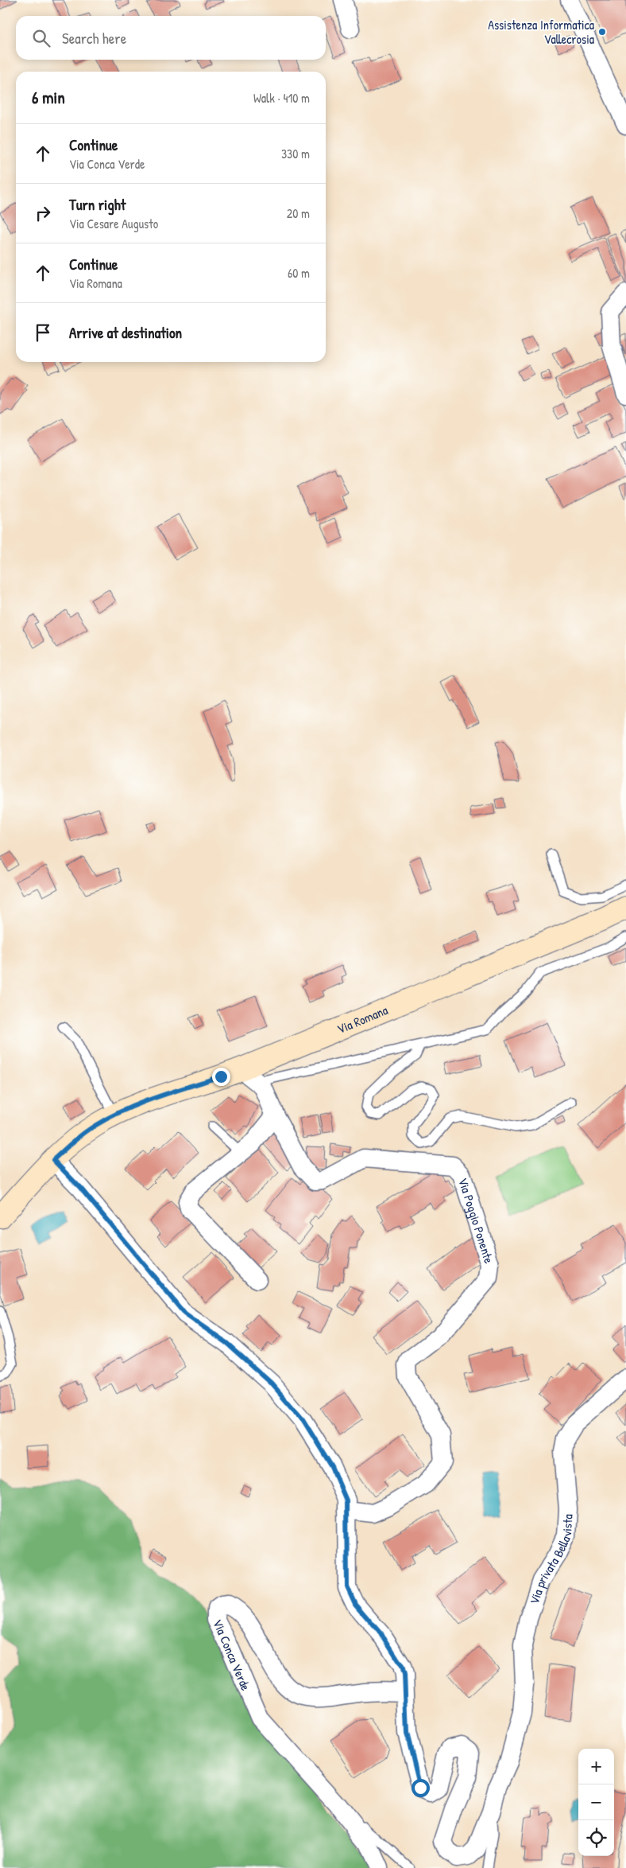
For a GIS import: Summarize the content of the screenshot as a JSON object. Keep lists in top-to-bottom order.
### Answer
{
  "streets": {
    "street": [
      "Via Romana",
      "Via Poggio Ponente",
      "Via privata Bellavista",
      "Via Conca Verde"
    ]
  },
  "places": ["Assistenza Informatica Vallecrosia"],
  "page": {
    "search": "Search here",
    "heading": ["6 min", "Walk · 410 m"],
    "list": [
      ["Continue", "Via Conca Verde", "330 m"],
      ["Turn right", "Via Cesare Augusto", "20 m"],
      ["Continue", "Via Romana", "60 m"],
      "Arrive at destination"
    ],
    "map_buttons": ["+", "−"]
  }
}
